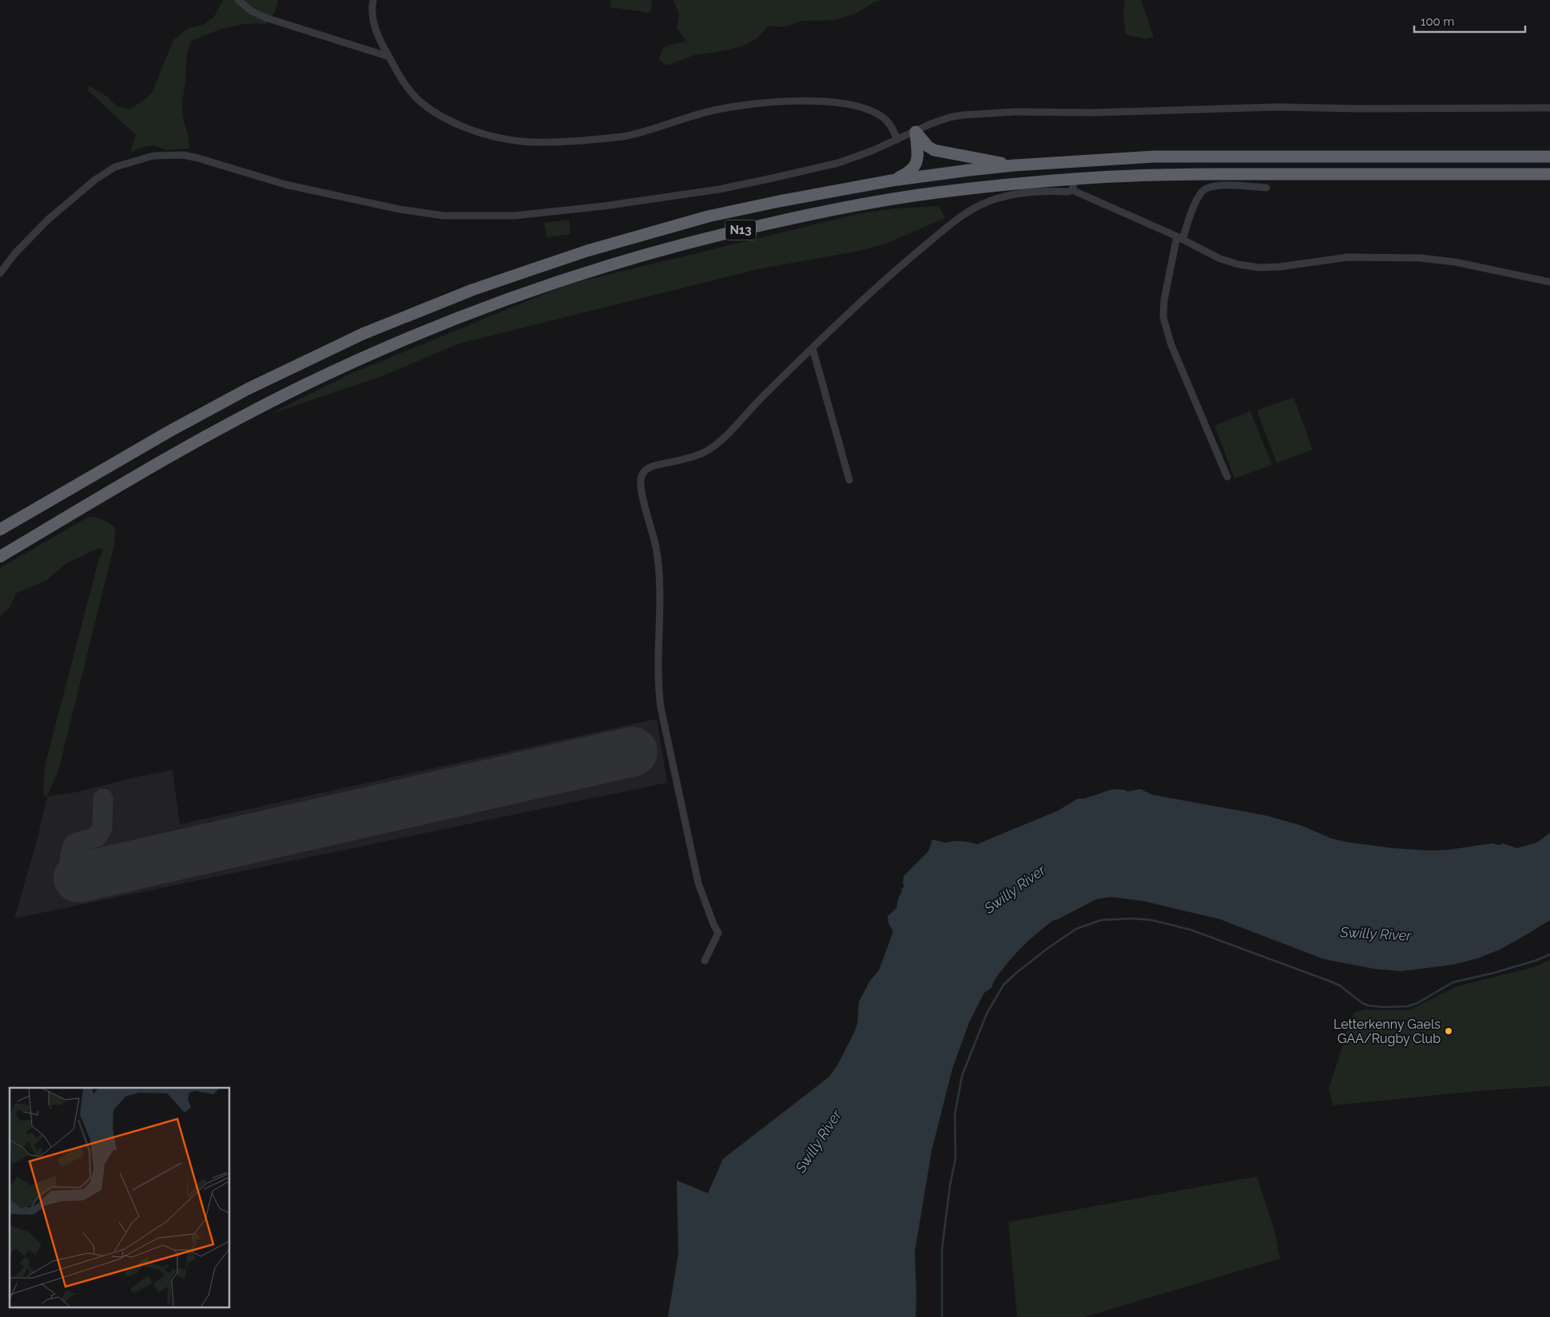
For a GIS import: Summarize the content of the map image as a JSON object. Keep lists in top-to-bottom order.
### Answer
{
  "streets": {
    "highway": ["N13"]
  },
  "water": ["Swilly River"],
  "places": ["Letterkenny Gaels GAA/Rugby Club"],
  "scale_bar": "100 m"
}
